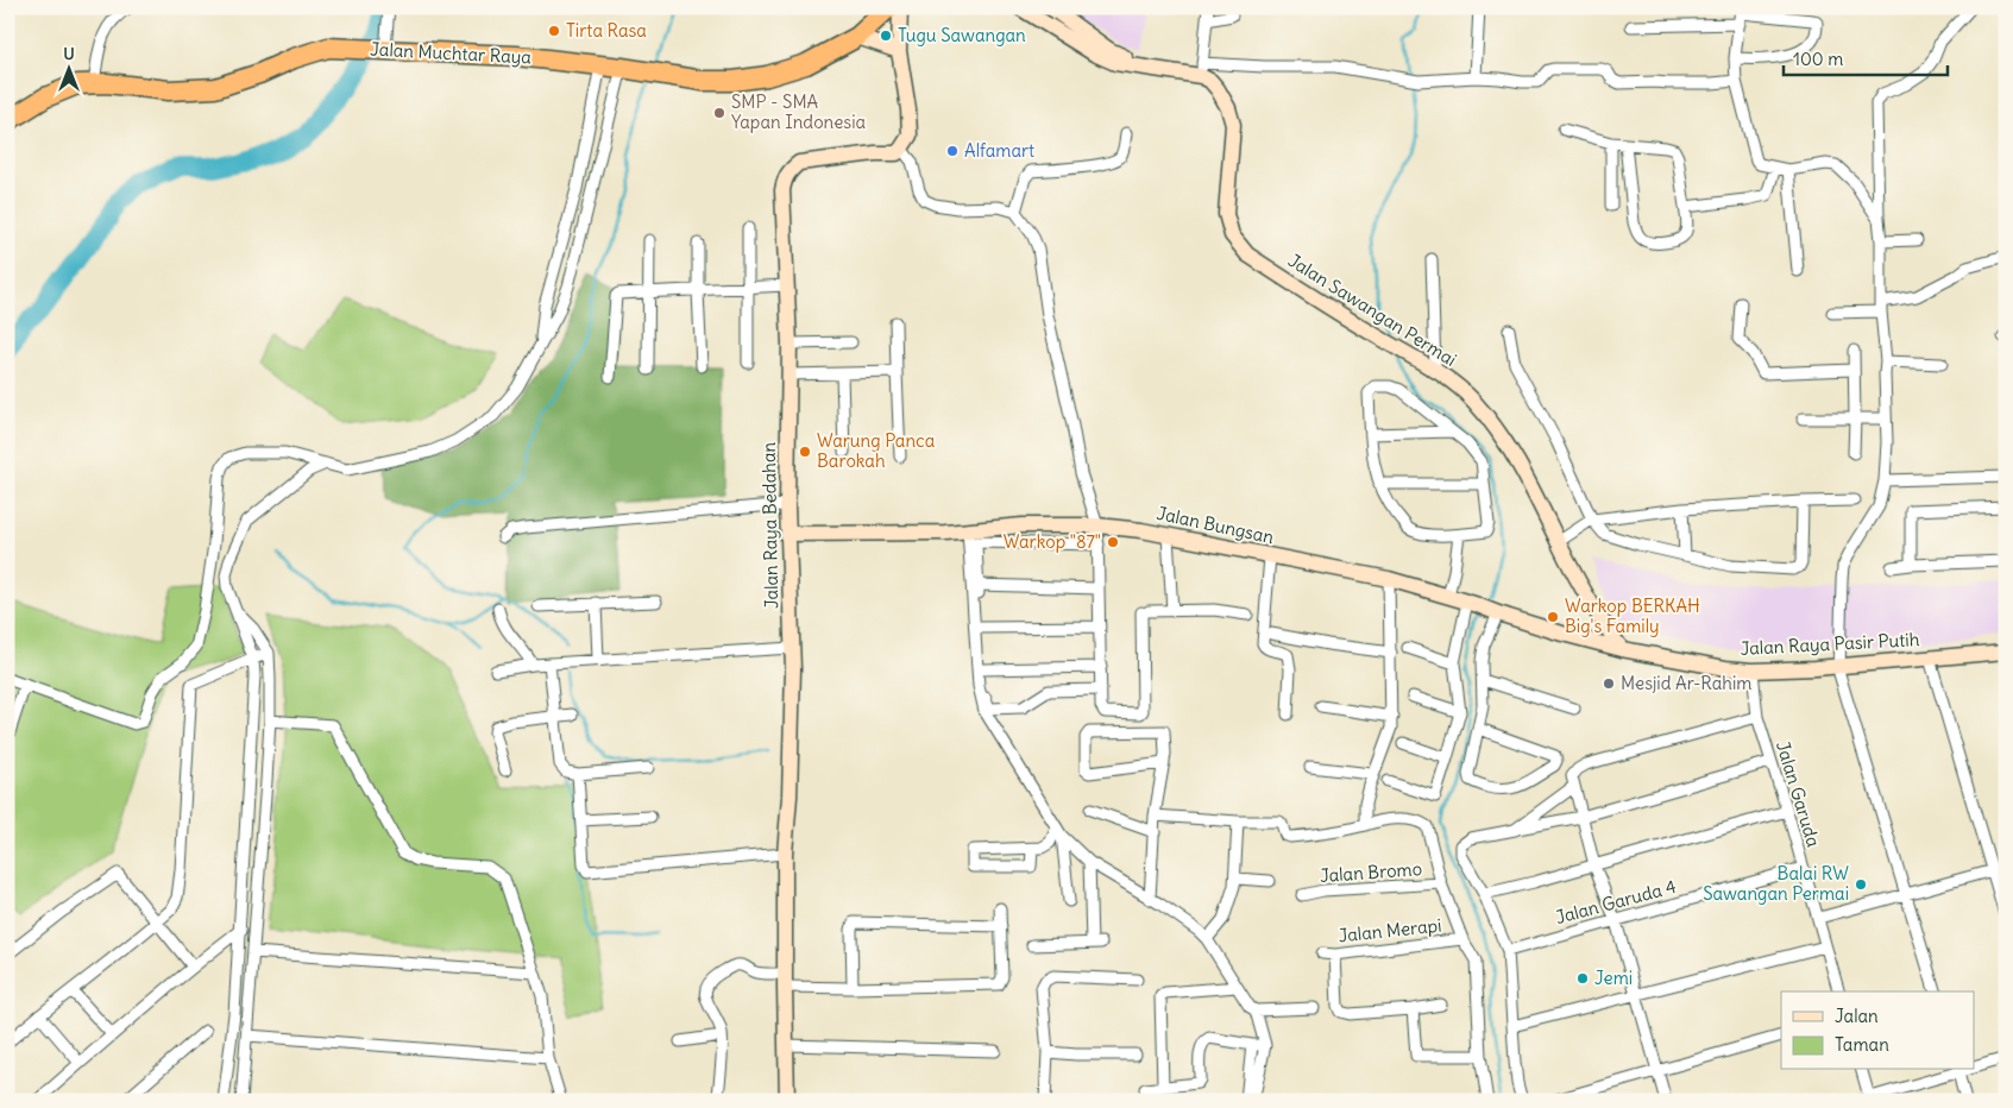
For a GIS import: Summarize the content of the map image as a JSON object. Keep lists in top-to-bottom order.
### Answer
{
  "streets": {
    "highway": ["Jalan Muchtar Raya"],
    "street": [
      "Jalan Sawangan Permai",
      "Jalan Raya Bedahan",
      "Jalan Bungsan",
      "Jalan Raya Pasir Putih",
      "Jalan Garuda",
      "Jalan Bromo",
      "Jalan Garuda 4",
      "Jalan Merapi"
    ]
  },
  "crossings": [
    ["Jalan Sawangan Permai", "Jalan Bungsan"],
    ["Jalan Sawangan Permai", "Jalan Raya Pasir Putih"],
    ["Jalan Raya Bedahan", "Jalan Bungsan"],
    ["Jalan Bungsan", "Jalan Raya Pasir Putih"],
    ["Jalan Raya Pasir Putih", "Jalan Garuda"],
    ["Jalan Garuda", "Jalan Garuda 4"]
  ],
  "places": [
    "Tirta Rasa",
    "Tugu Sawangan",
    "SMP - SMA Yapan Indonesia",
    "Alfamart",
    "Warung Panca Barokah",
    "Warkop \"87\"",
    "Warkop BERKAH Big's Family",
    "Mesjid Ar-Rahim",
    "Balai RW Sawangan Permai",
    "Jemi"
  ],
  "legend": ["Jalan", "Taman"],
  "scale_bar": "100 m",
  "north": "top"
}
